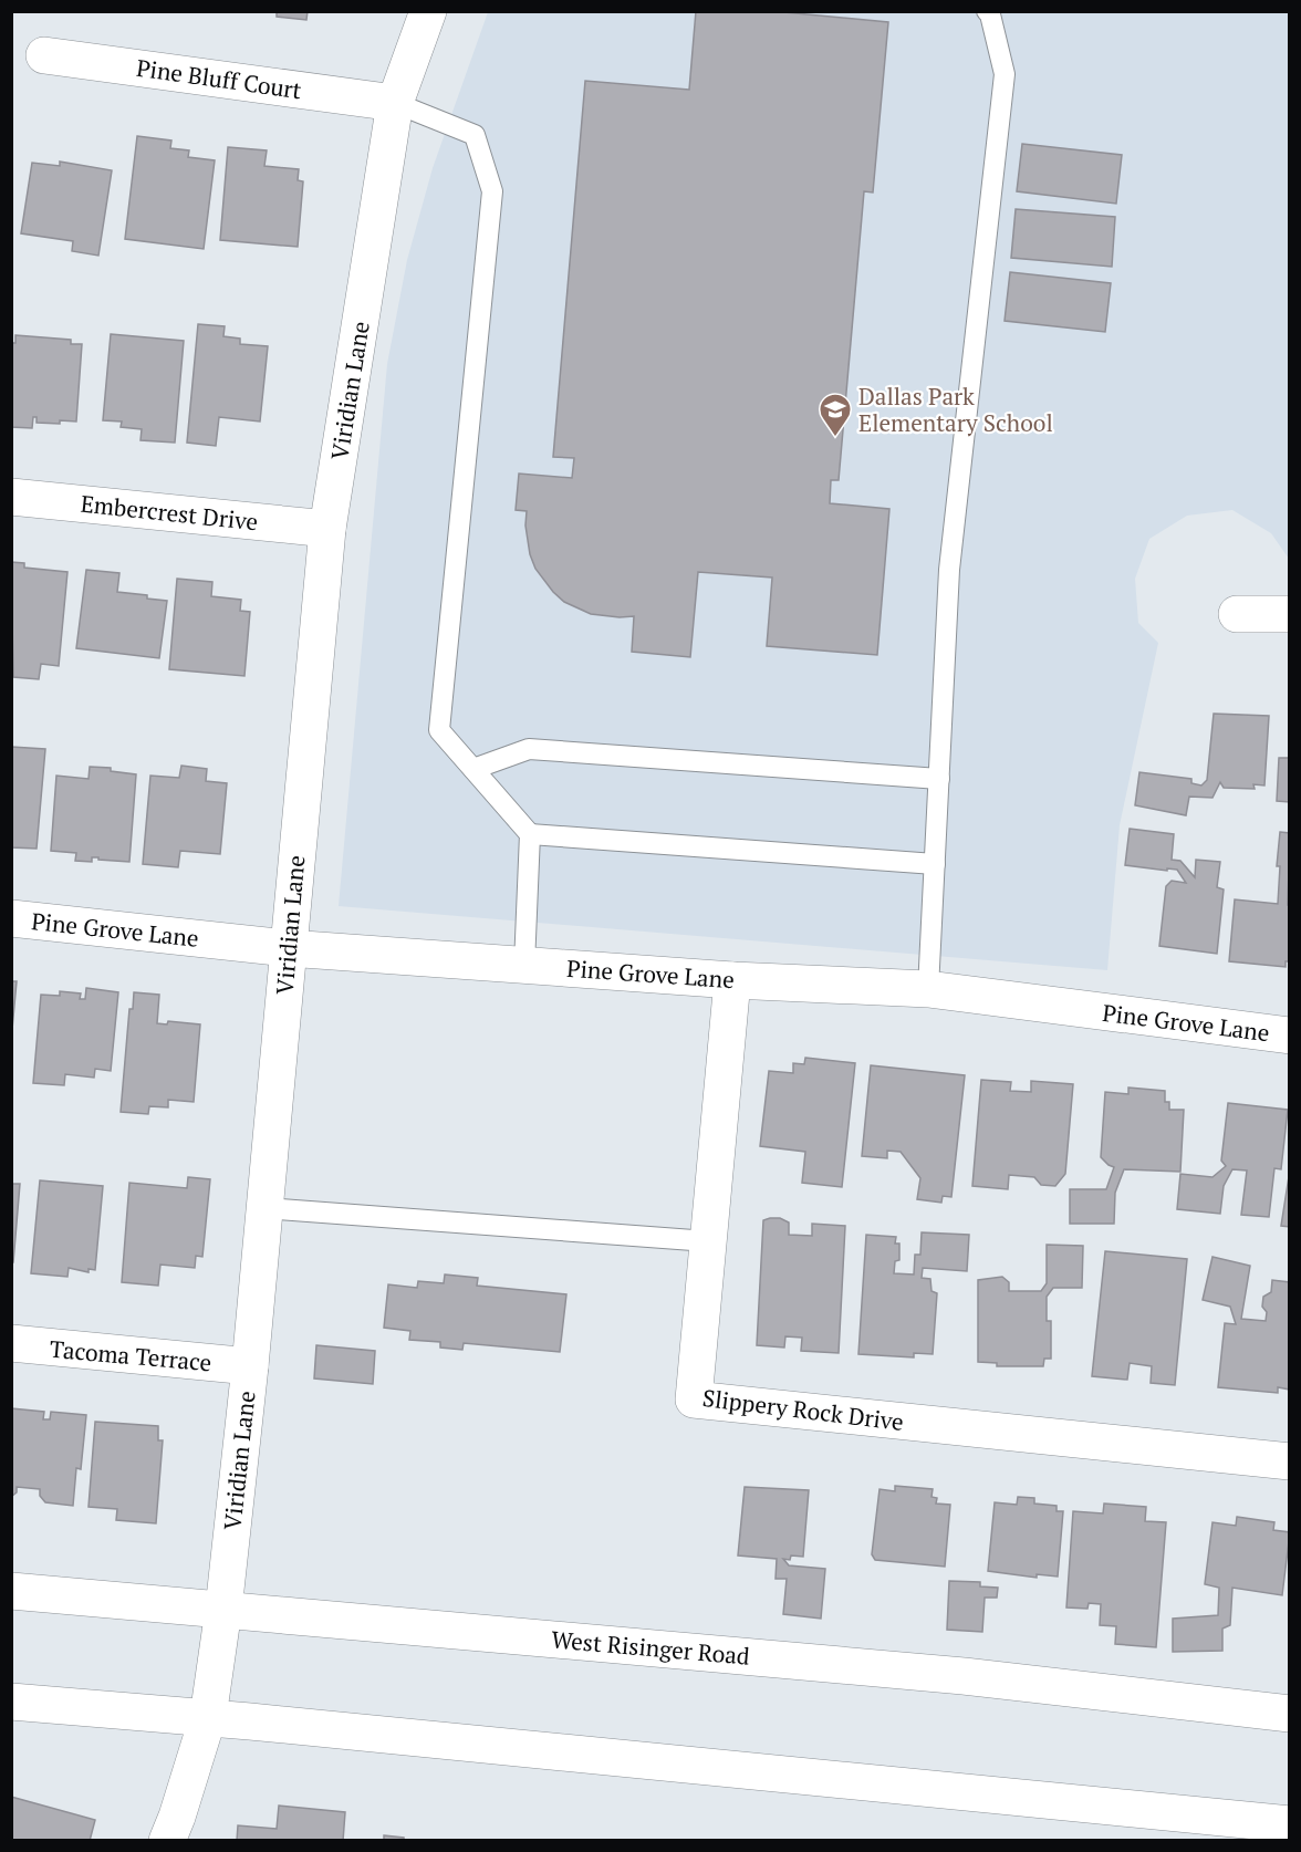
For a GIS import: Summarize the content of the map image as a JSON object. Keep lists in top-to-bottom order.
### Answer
{
  "streets": {
    "street": [
      "Pine Bluff Court",
      "Viridian Lane",
      "Embercrest Drive",
      "Pine Grove Lane",
      "Tacoma Terrace",
      "Slippery Rock Drive",
      "West Risinger Road"
    ]
  },
  "crossings": [
    ["Pine Bluff Court", "Viridian Lane"],
    ["Viridian Lane", "Embercrest Drive"],
    ["Viridian Lane", "Pine Grove Lane"],
    ["Viridian Lane", "Tacoma Terrace"],
    ["Viridian Lane", "West Risinger Road"],
    ["Pine Grove Lane", "Slippery Rock Drive"]
  ],
  "places": {
    "school or university": ["Dallas Park Elementary School"]
  }
}
